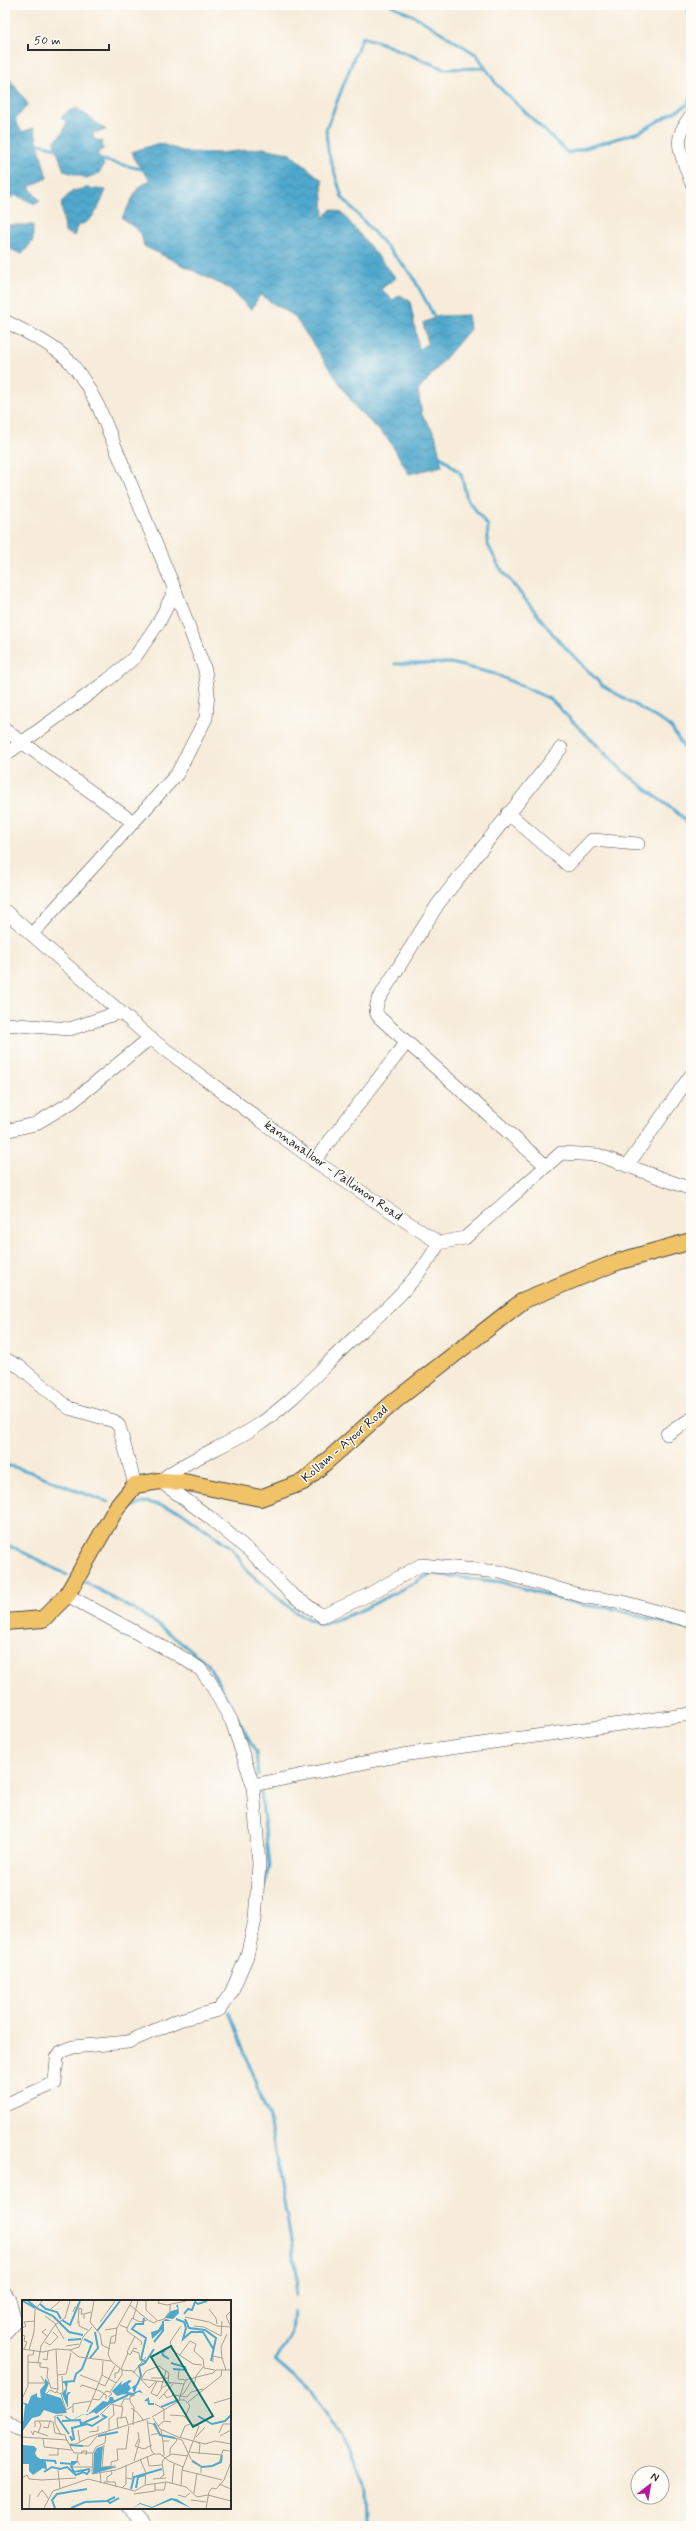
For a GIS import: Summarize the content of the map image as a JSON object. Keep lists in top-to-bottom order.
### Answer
{
  "streets": {
    "main road": ["Kollam - Ayoor Road"],
    "street": ["kannanalloor - Pallimon Road"]
  },
  "scale_bar": "50 m",
  "north": "top right"
}
